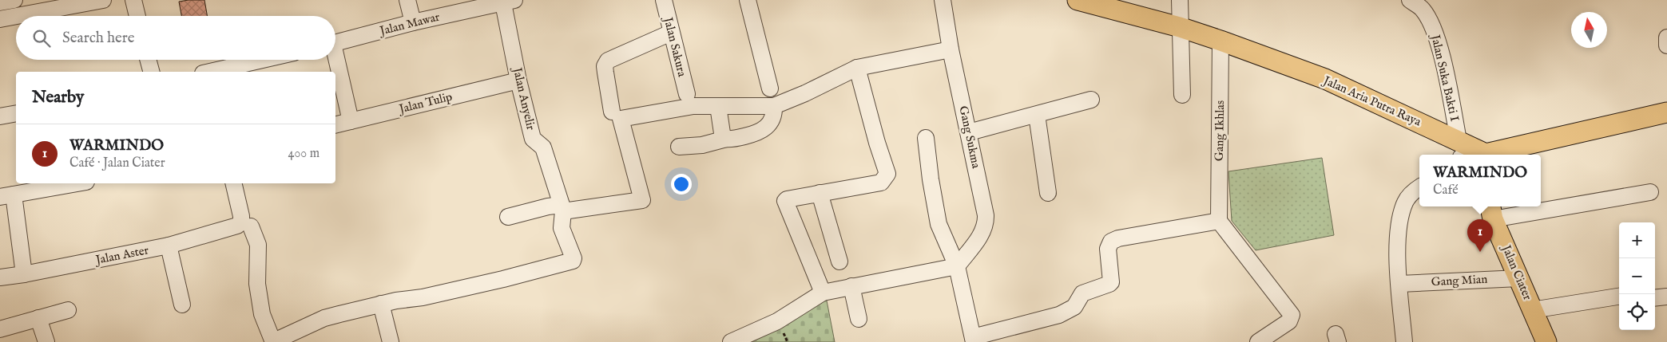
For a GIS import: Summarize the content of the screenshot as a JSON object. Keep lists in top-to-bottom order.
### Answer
{
  "streets": {
    "main road": ["Jalan Aria Putra Raya", "Jalan Ciater"],
    "street": [
      "Jalan Mawar",
      "Jalan Sakura",
      "Jalan Suka Bakti I",
      "Jalan Anyelir",
      "Jalan Tulip",
      "Gang Ikhlas",
      "Gang Sukma",
      "Jalan Aster",
      "Gang Mian"
    ]
  },
  "crossings": [
    ["Jalan Mawar", "Jalan Anyelir"],
    ["Jalan Suka Bakti I", "Jalan Aria Putra Raya"],
    ["Jalan Anyelir", "Jalan Tulip"],
    ["Jalan Aria Putra Raya", "Gang Ikhlas"],
    ["Jalan Ciater", "Gang Mian"]
  ],
  "north": "top",
  "page": {
    "search": "Search here",
    "heading": "Nearby",
    "list": [
      {
        "mark": "1",
        "name": "WARMINDO",
        "note": "Café · Jalan Ciater",
        "value": "400 m"
      }
    ],
    "popup": ["WARMINDO", "Café"],
    "pins": "1",
    "map_buttons": ["+", "−"]
  }
}
